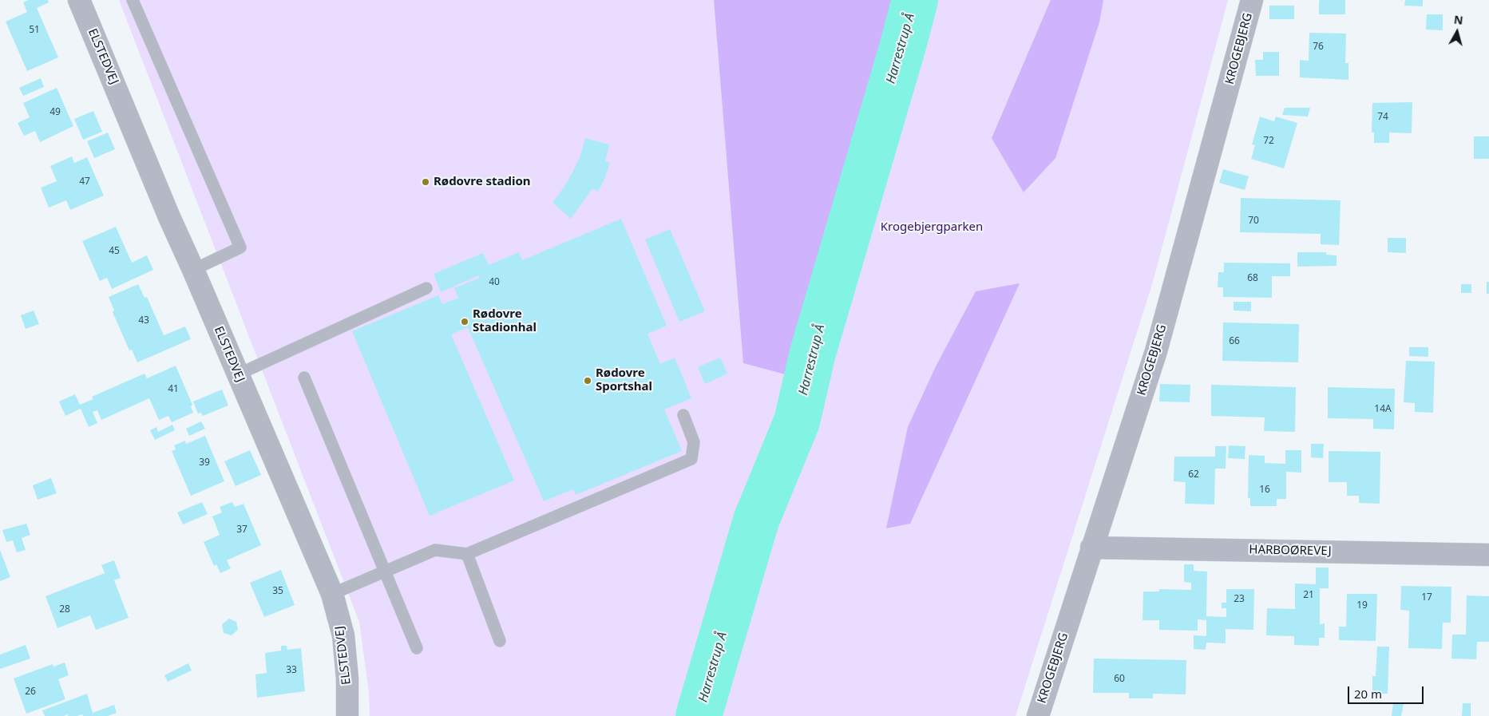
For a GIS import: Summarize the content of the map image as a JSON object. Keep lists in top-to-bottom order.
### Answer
{
  "streets": {
    "street": ["KROGEBJERG", "ELSTEDVEJ", "HARBOØREVEJ"]
  },
  "crossings": [
    ["KROGEBJERG", "HARBOØREVEJ"]
  ],
  "water": ["Harrestrup Å"],
  "parks": ["Krogebjergparken"],
  "places": ["Rødovre stadion", "Rødovre Stadionhal", "Rødovre Sportshal"],
  "house_numbers": [
    "51",
    "76",
    "49",
    "74",
    "72",
    "47",
    "70",
    "45",
    "68",
    "40",
    "43",
    "66",
    "41",
    "14A",
    "39",
    "62",
    "16",
    "37",
    "35",
    "21",
    "17",
    "23",
    "19",
    "28",
    "33",
    "60",
    "26"
  ],
  "scale_bar": "20 m",
  "north": "top"
}
